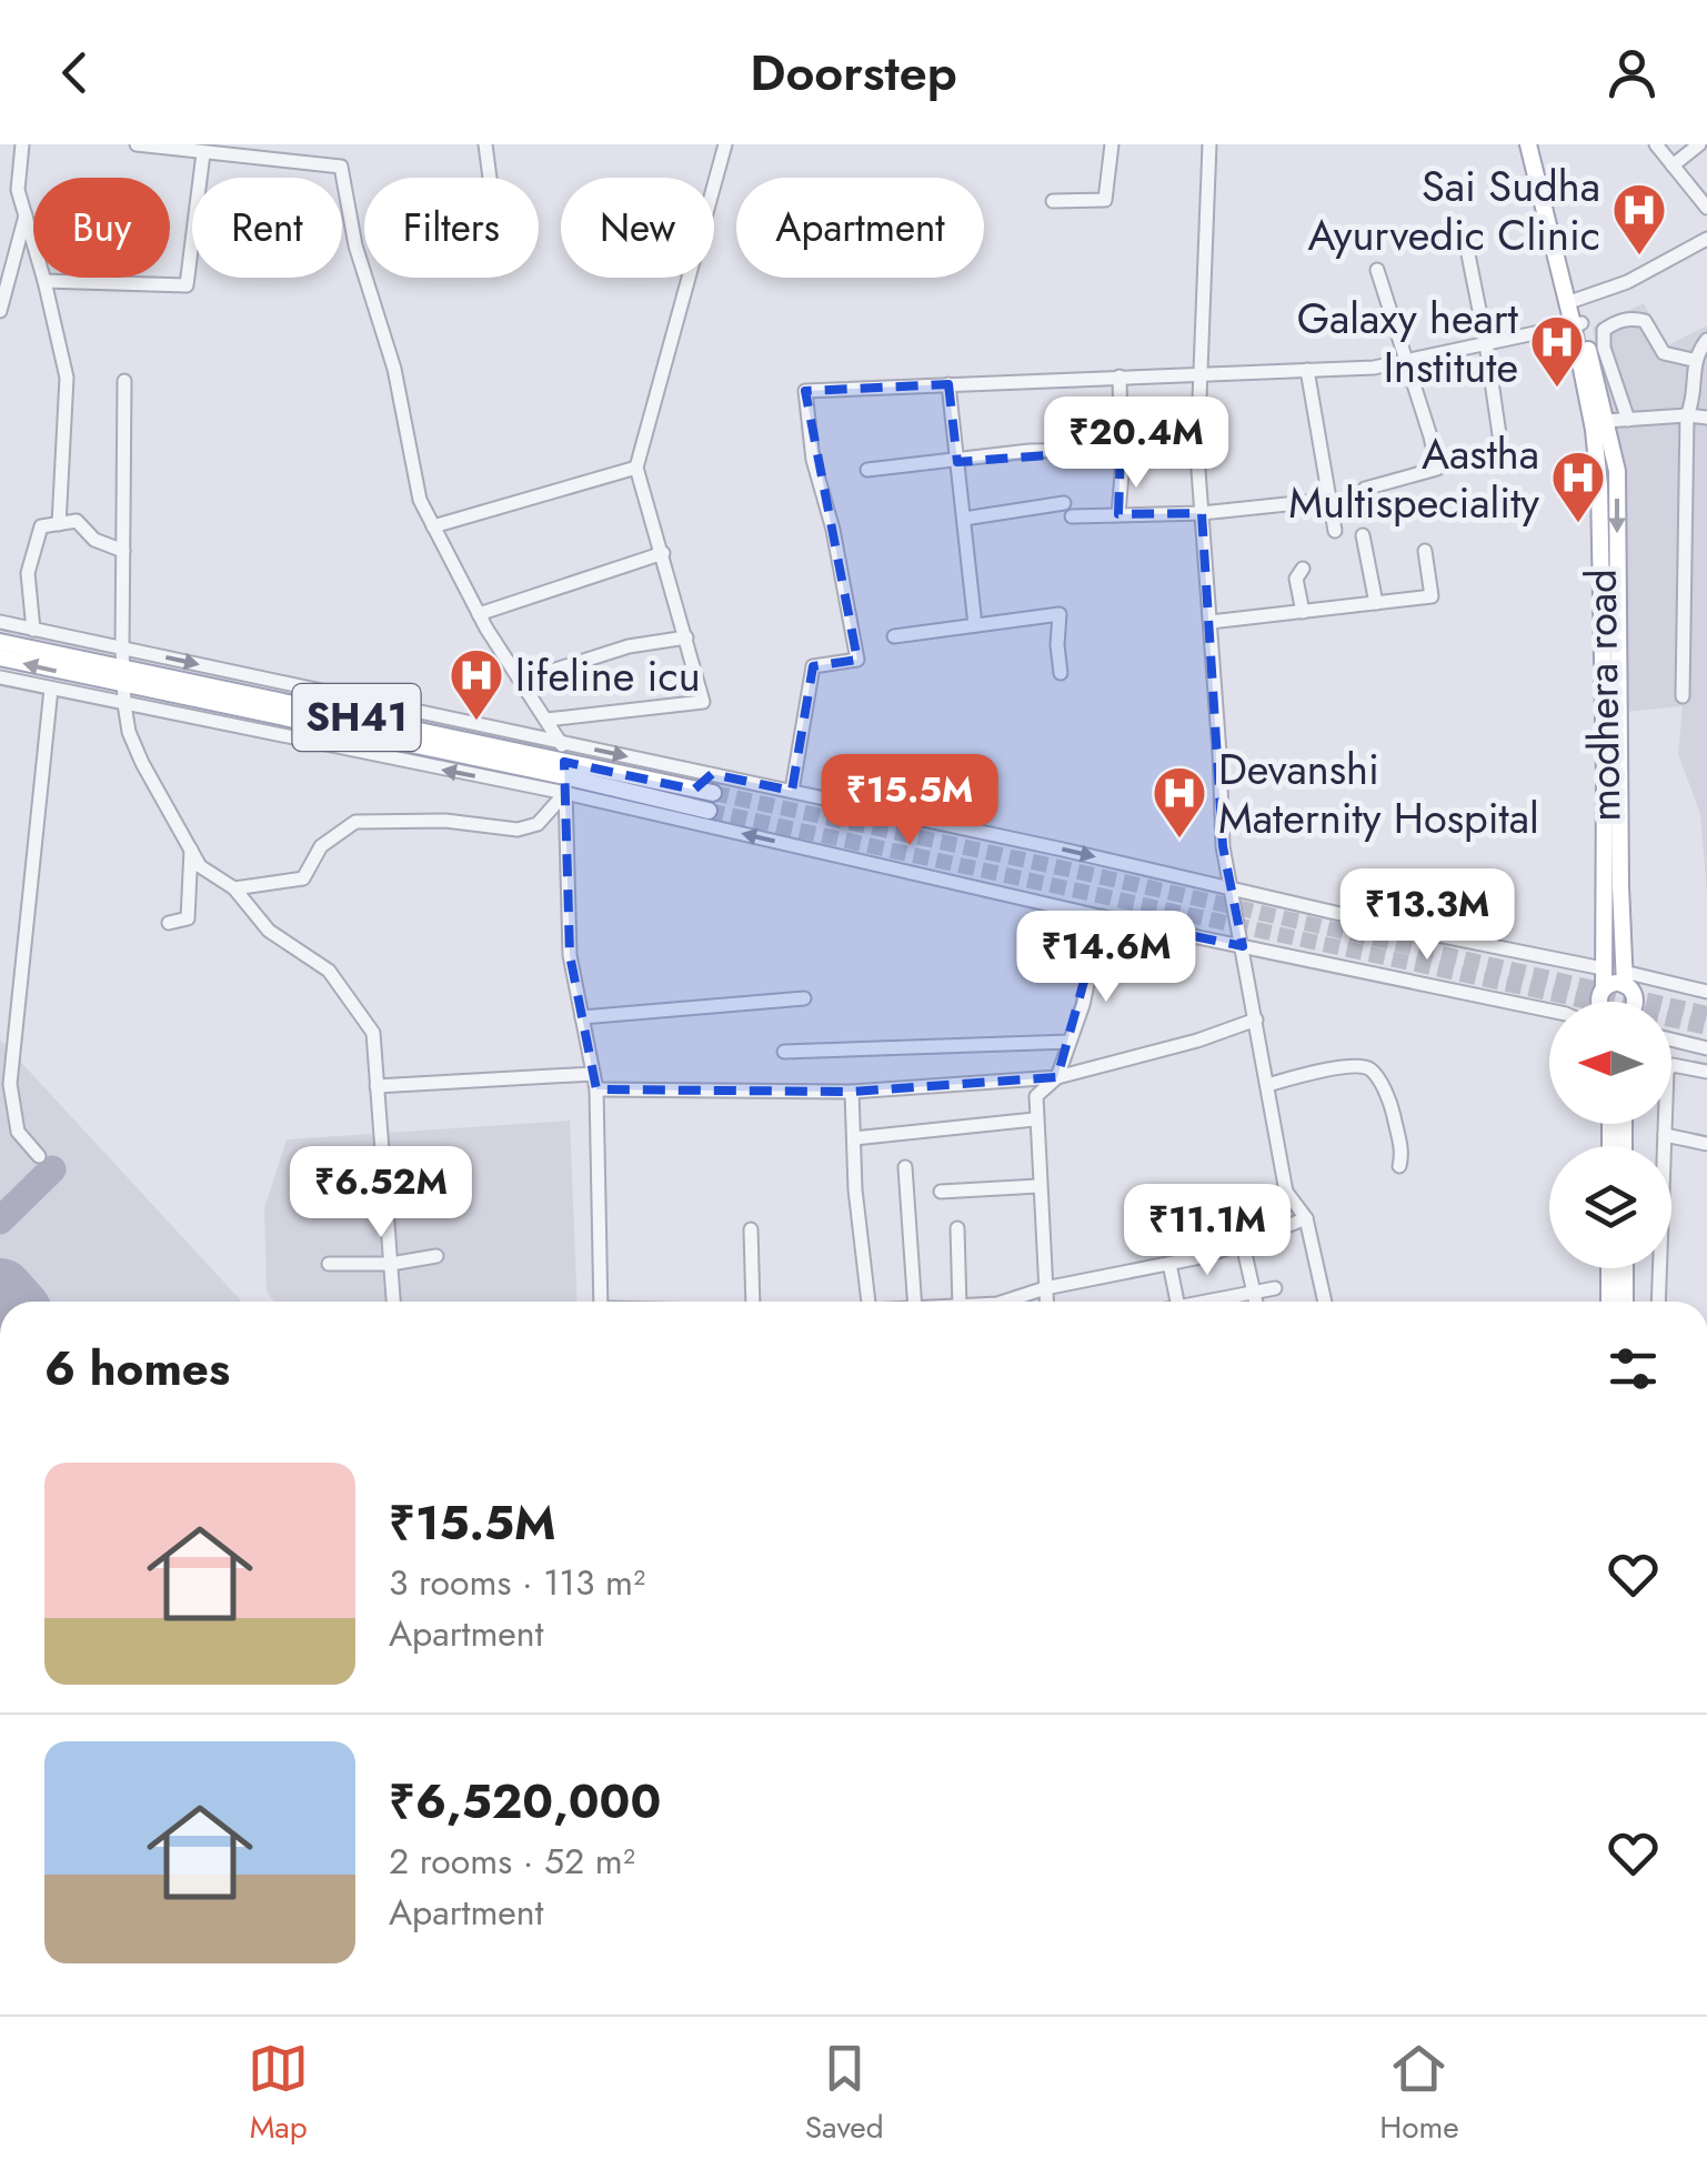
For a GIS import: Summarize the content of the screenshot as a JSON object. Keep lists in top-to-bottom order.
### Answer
{
  "streets": {
    "main road": ["modhera road", "SH41"]
  },
  "places": {
    "hospital": [
      "Sai Sudha Ayurvedic Clinic",
      "Galaxy heart Institute",
      "Aastha Multispeciality",
      "lifeline icu",
      "Devanshi Maternity Hospital"
    ]
  },
  "north": "left",
  "page": {
    "header": "Doorstep",
    "chip": [
      "Buy",
      "Rent",
      "Filters",
      "New",
      "Apartment"
    ],
    "price": [
      "₹20.4M",
      "₹15.5M",
      "₹13.3M",
      "₹14.6M",
      "₹6.52M",
      "₹11.1M"
    ],
    "heading": "6 homes",
    "list": [
      {
        "name": "₹15.5M",
        "note": "3 rooms · 113 m² · Apartment"
      },
      {
        "name": "₹6,520,000",
        "note": "2 rooms · 52 m² · Apartment"
      }
    ],
    "tabs": ["Map", "Saved", "Home"]
  }
}
